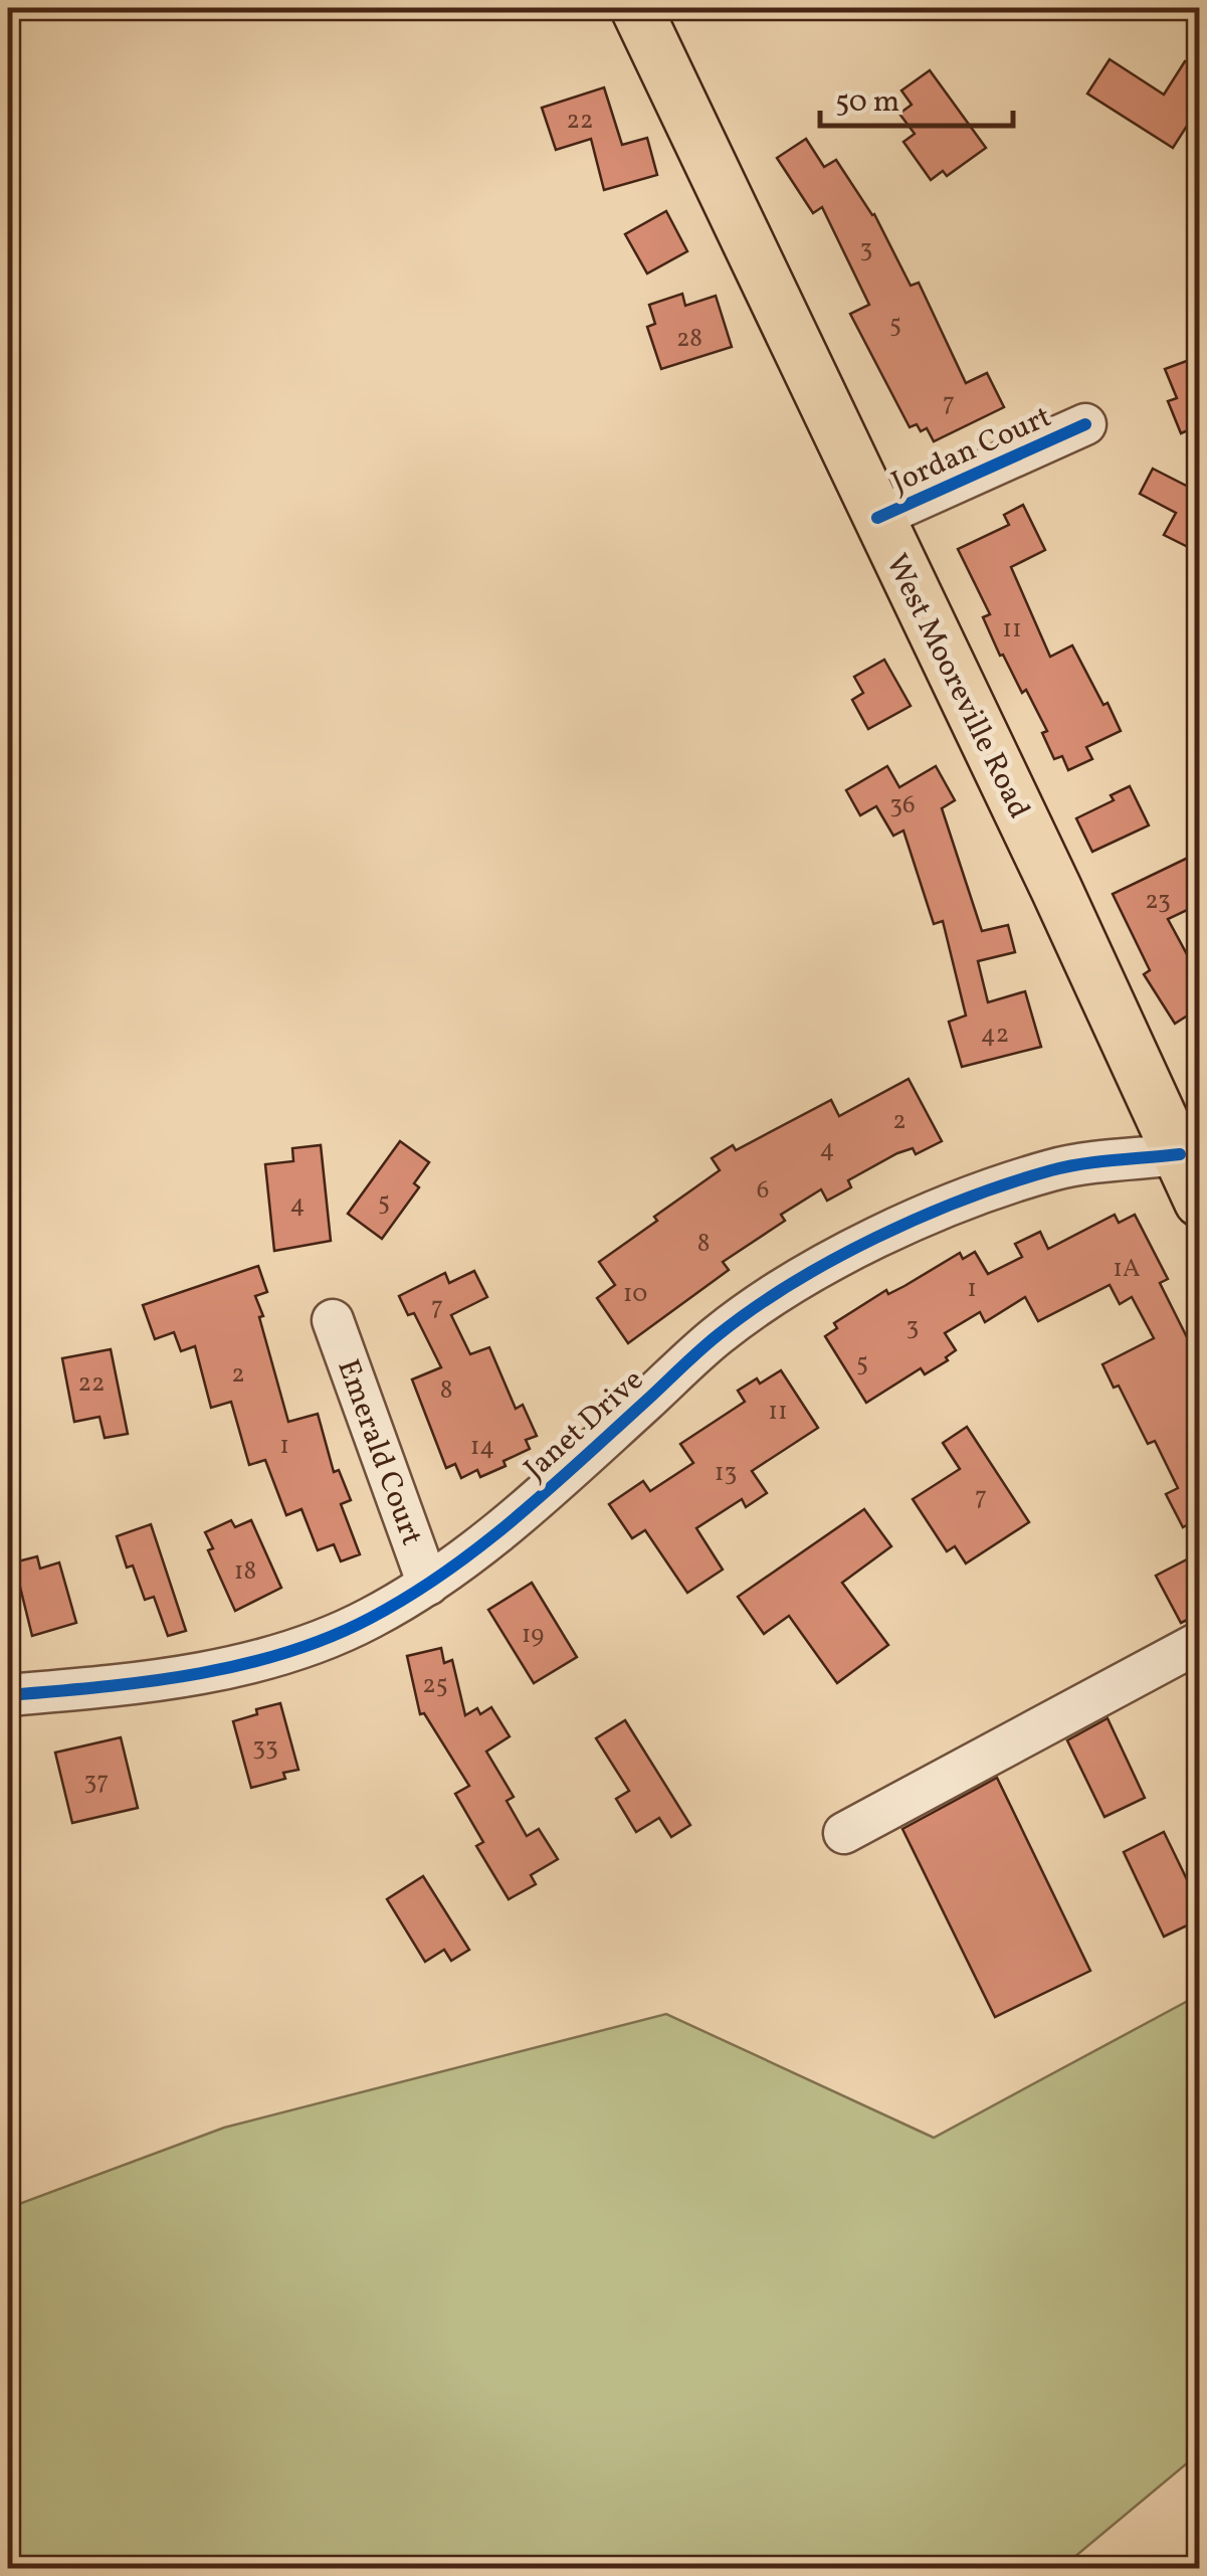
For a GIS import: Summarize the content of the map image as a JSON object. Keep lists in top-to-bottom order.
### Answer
{
  "streets": {
    "main road": ["West Mooreville Road"],
    "street": ["Jordan Court", "Janet Drive", "Emerald Court"]
  },
  "crossings": [
    ["Jordan Court", "West Mooreville Road"],
    ["West Mooreville Road", "Janet Drive"],
    ["Janet Drive", "Emerald Court"]
  ],
  "house_numbers": [
    "22",
    "3",
    "5",
    "28",
    "7",
    "11",
    "36",
    "23",
    "42",
    "2",
    "4",
    "6",
    "5",
    "4",
    "8",
    "1A",
    "1",
    "10",
    "7",
    "3",
    "5",
    "2",
    "22",
    "8",
    "11",
    "1",
    "14",
    "13",
    "7",
    "18",
    "19",
    "25",
    "33",
    "37"
  ],
  "scale_bar": "50 m"
}
